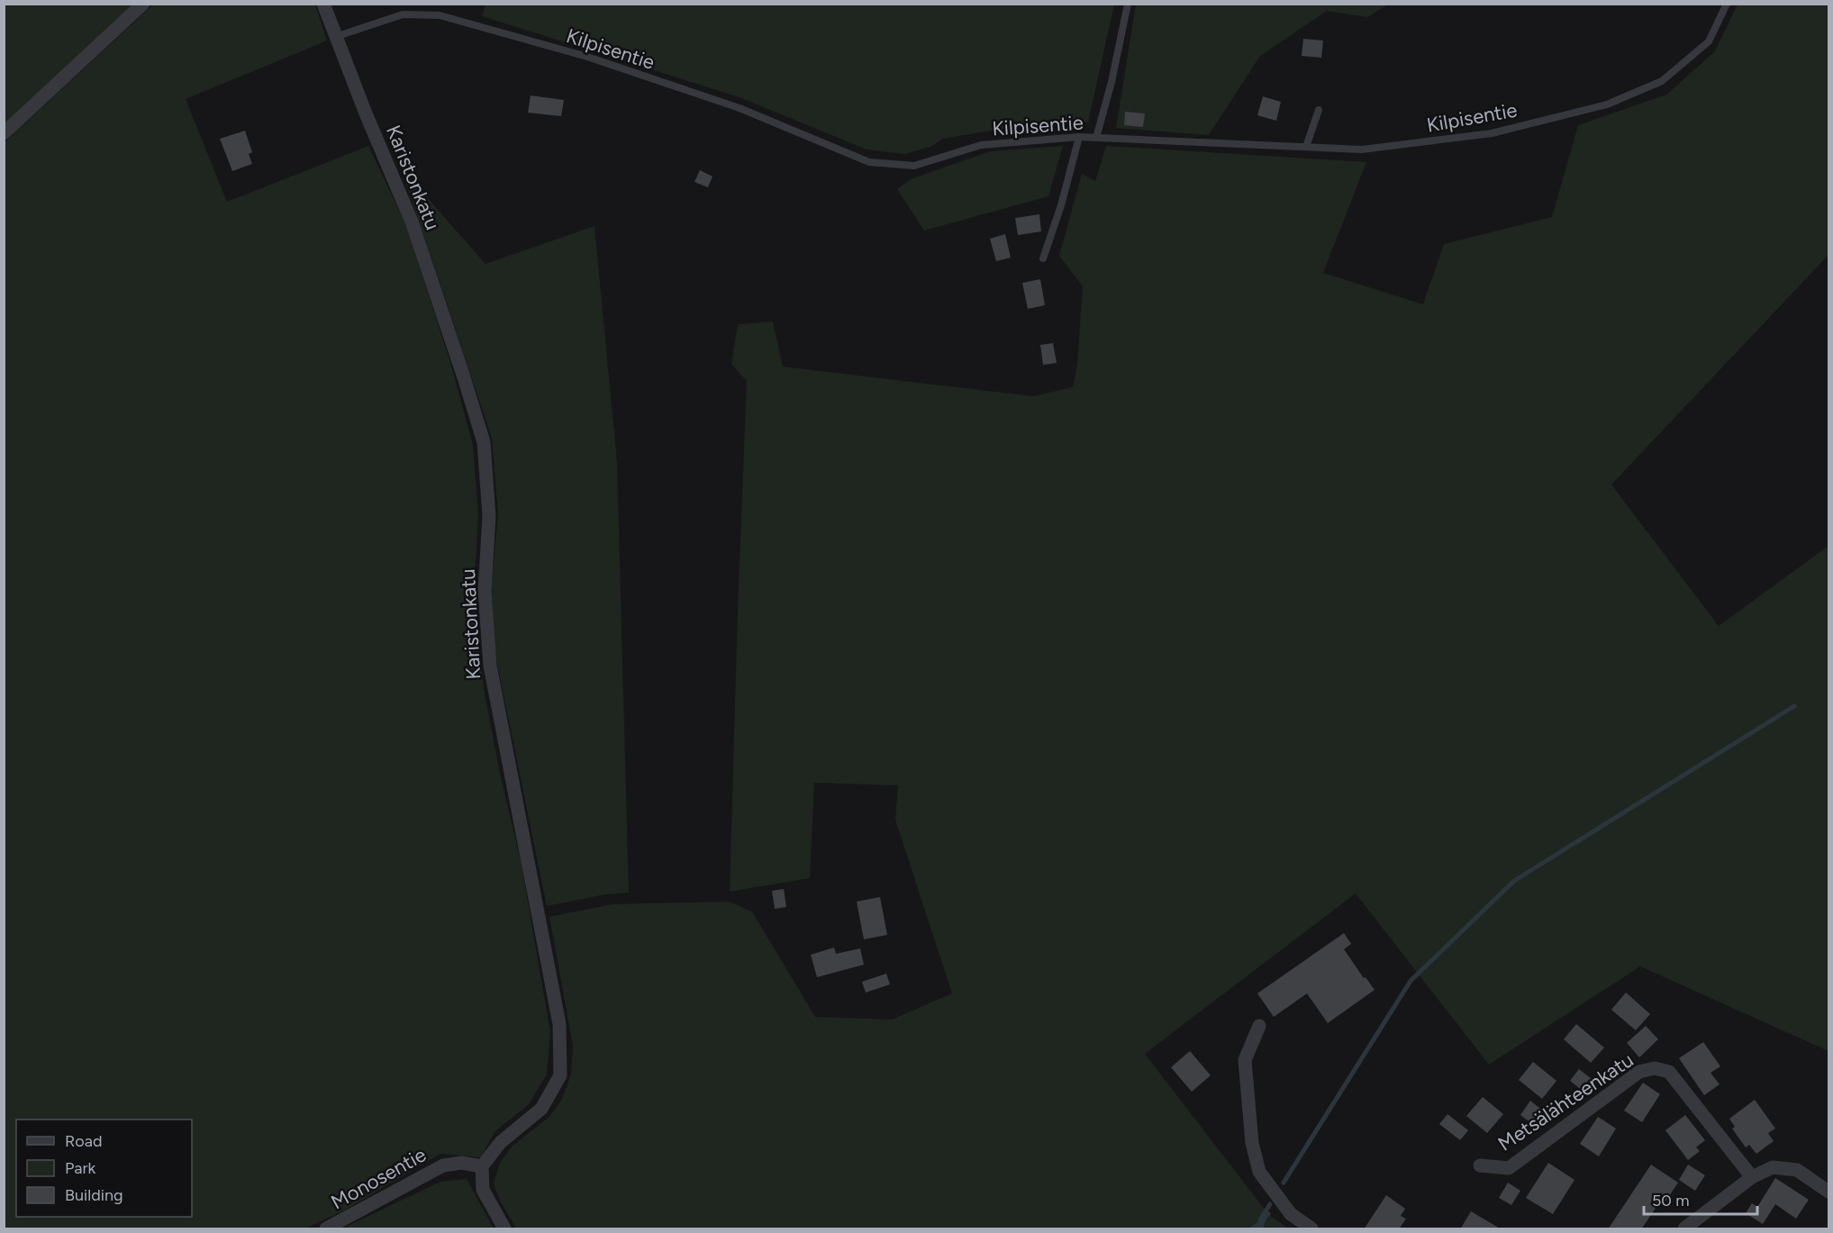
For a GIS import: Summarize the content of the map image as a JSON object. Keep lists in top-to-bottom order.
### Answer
{
  "streets": {
    "street": ["Karistonkatu", "Metsälähteenkatu", "Monosentie"],
    "lane": ["Kilpisentie"]
  },
  "crossings": [
    ["Kilpisentie", "Karistonkatu"],
    ["Karistonkatu", "Monosentie"]
  ],
  "legend": ["Road", "Park", "Building"],
  "scale_bar": "50 m"
}
